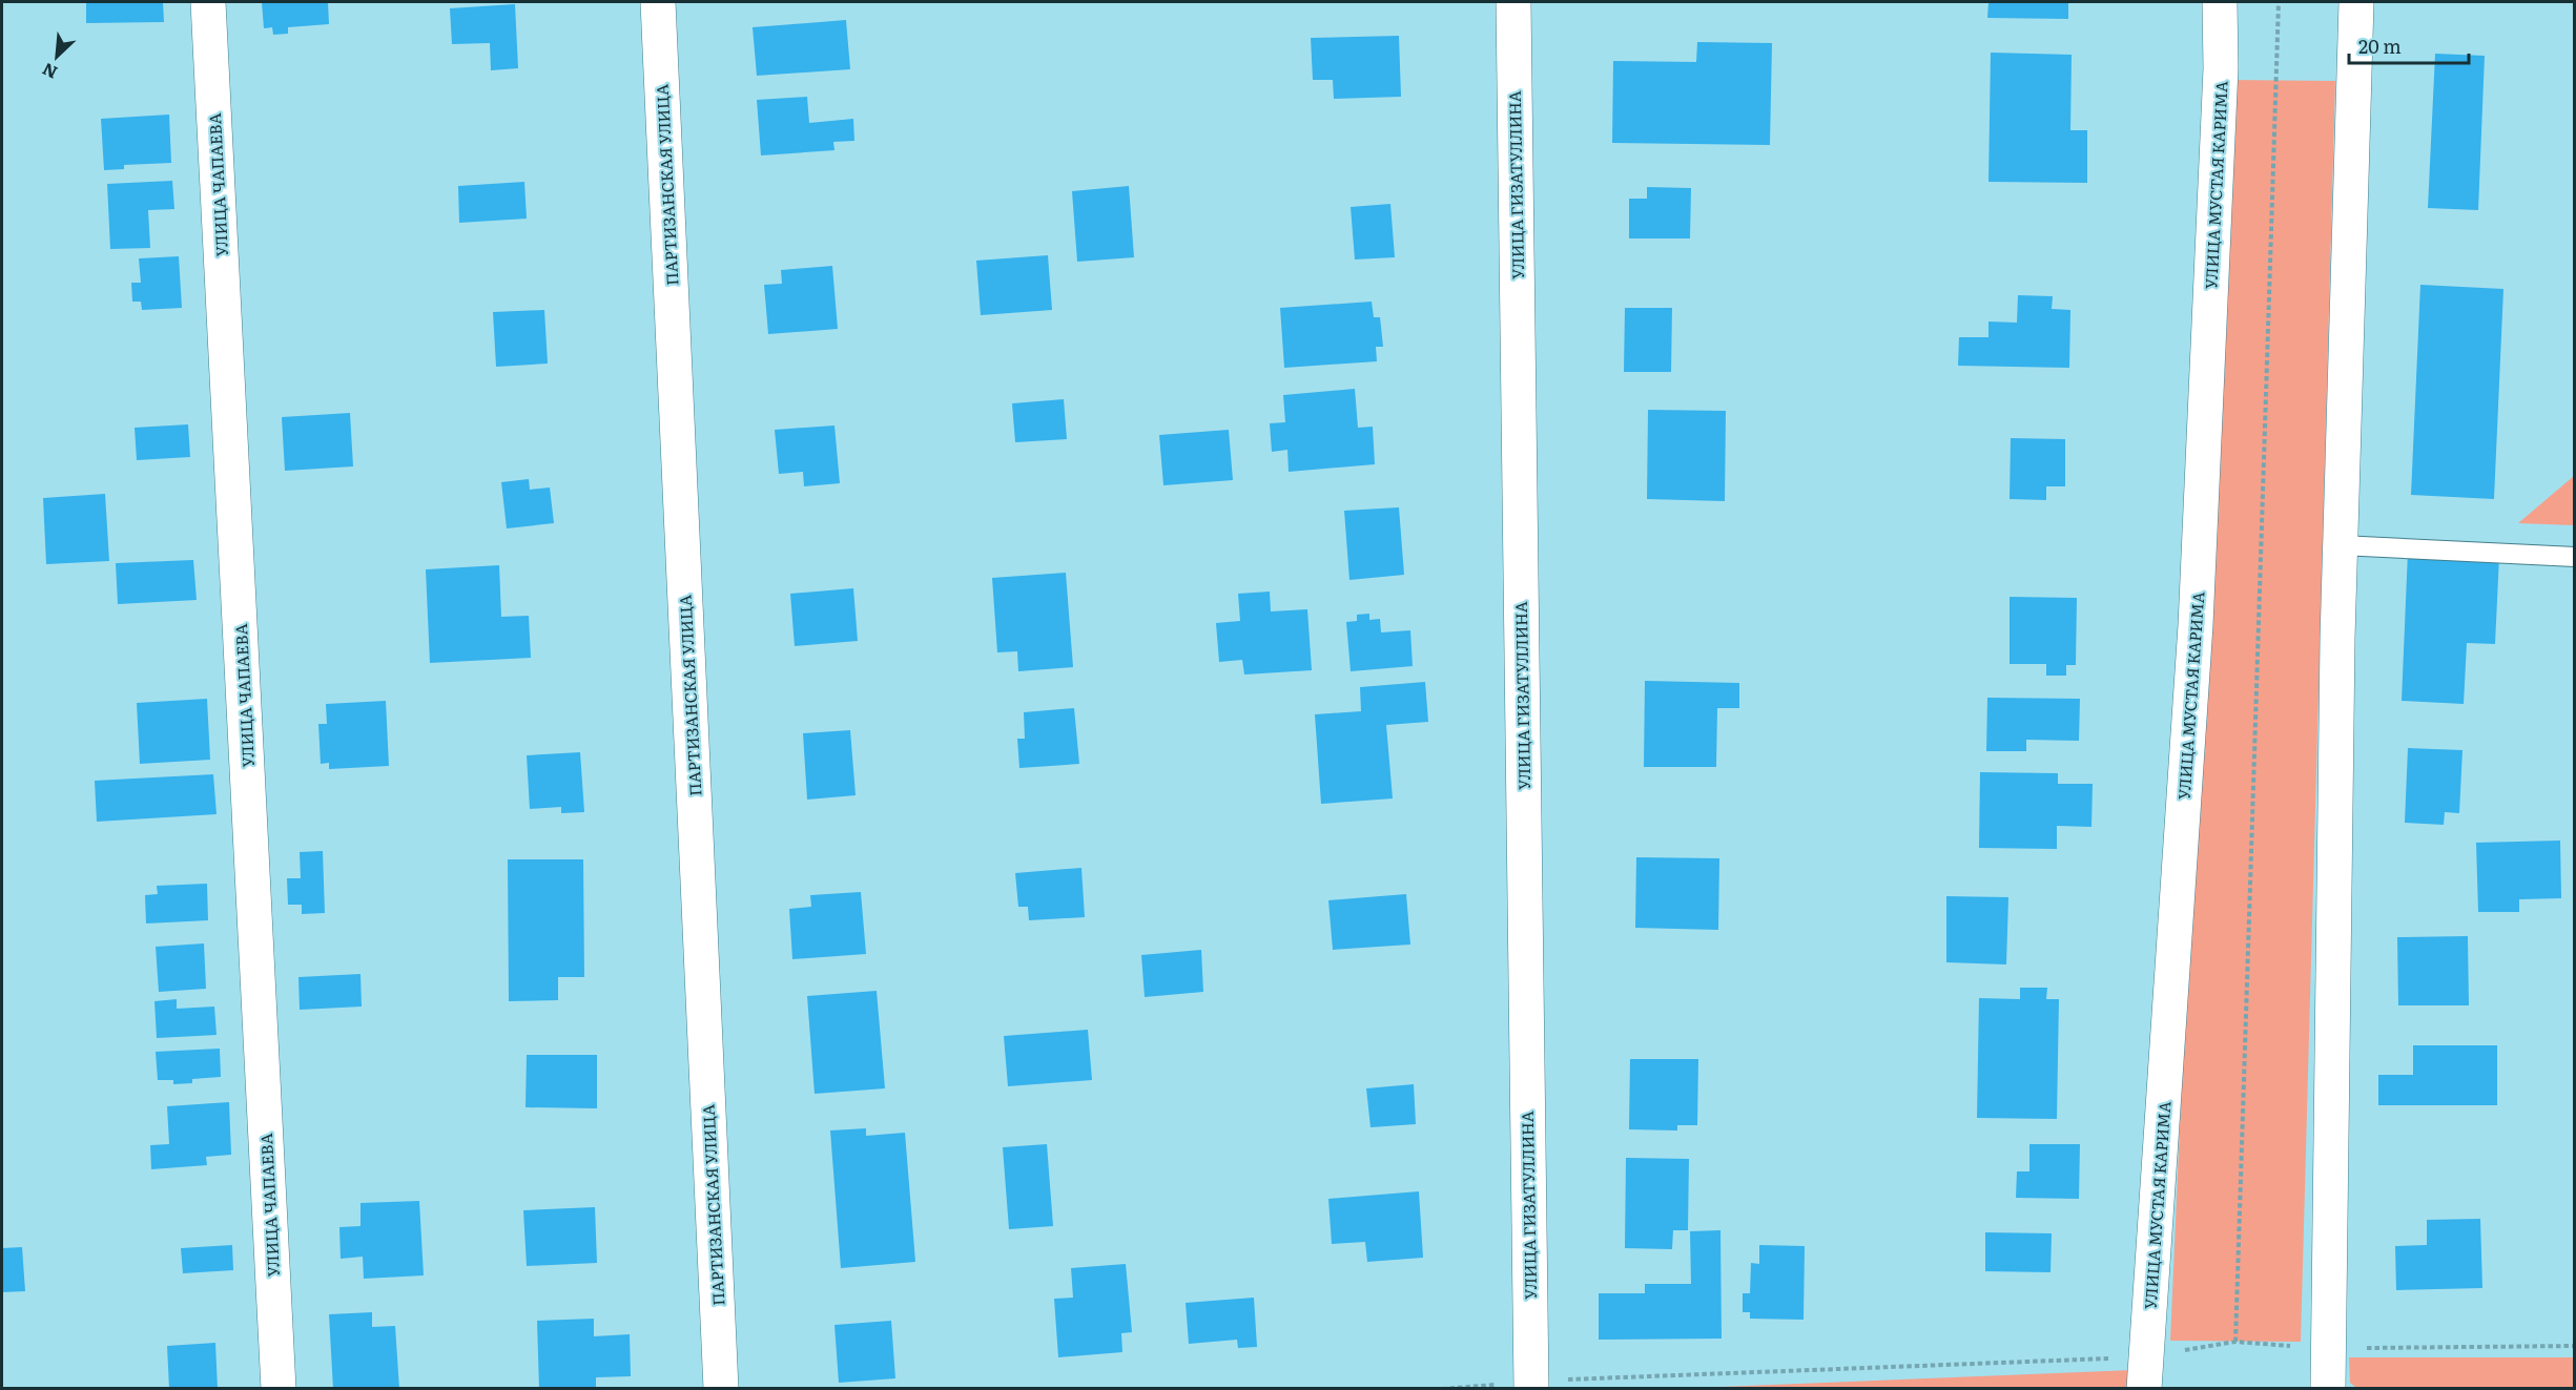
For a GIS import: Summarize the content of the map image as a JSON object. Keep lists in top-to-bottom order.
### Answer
{
  "streets": {
    "street": [
      "УЛИЦА ЧАПАЕВА",
      "ПАРТИЗАНСКАЯ УЛИЦА",
      "УЛИЦА ГИЗАТУЛЛИНА",
      "УЛИЦА МУСТАЯ КАРИМА"
    ]
  },
  "scale_bar": "20 m",
  "north": "bottom left"
}
